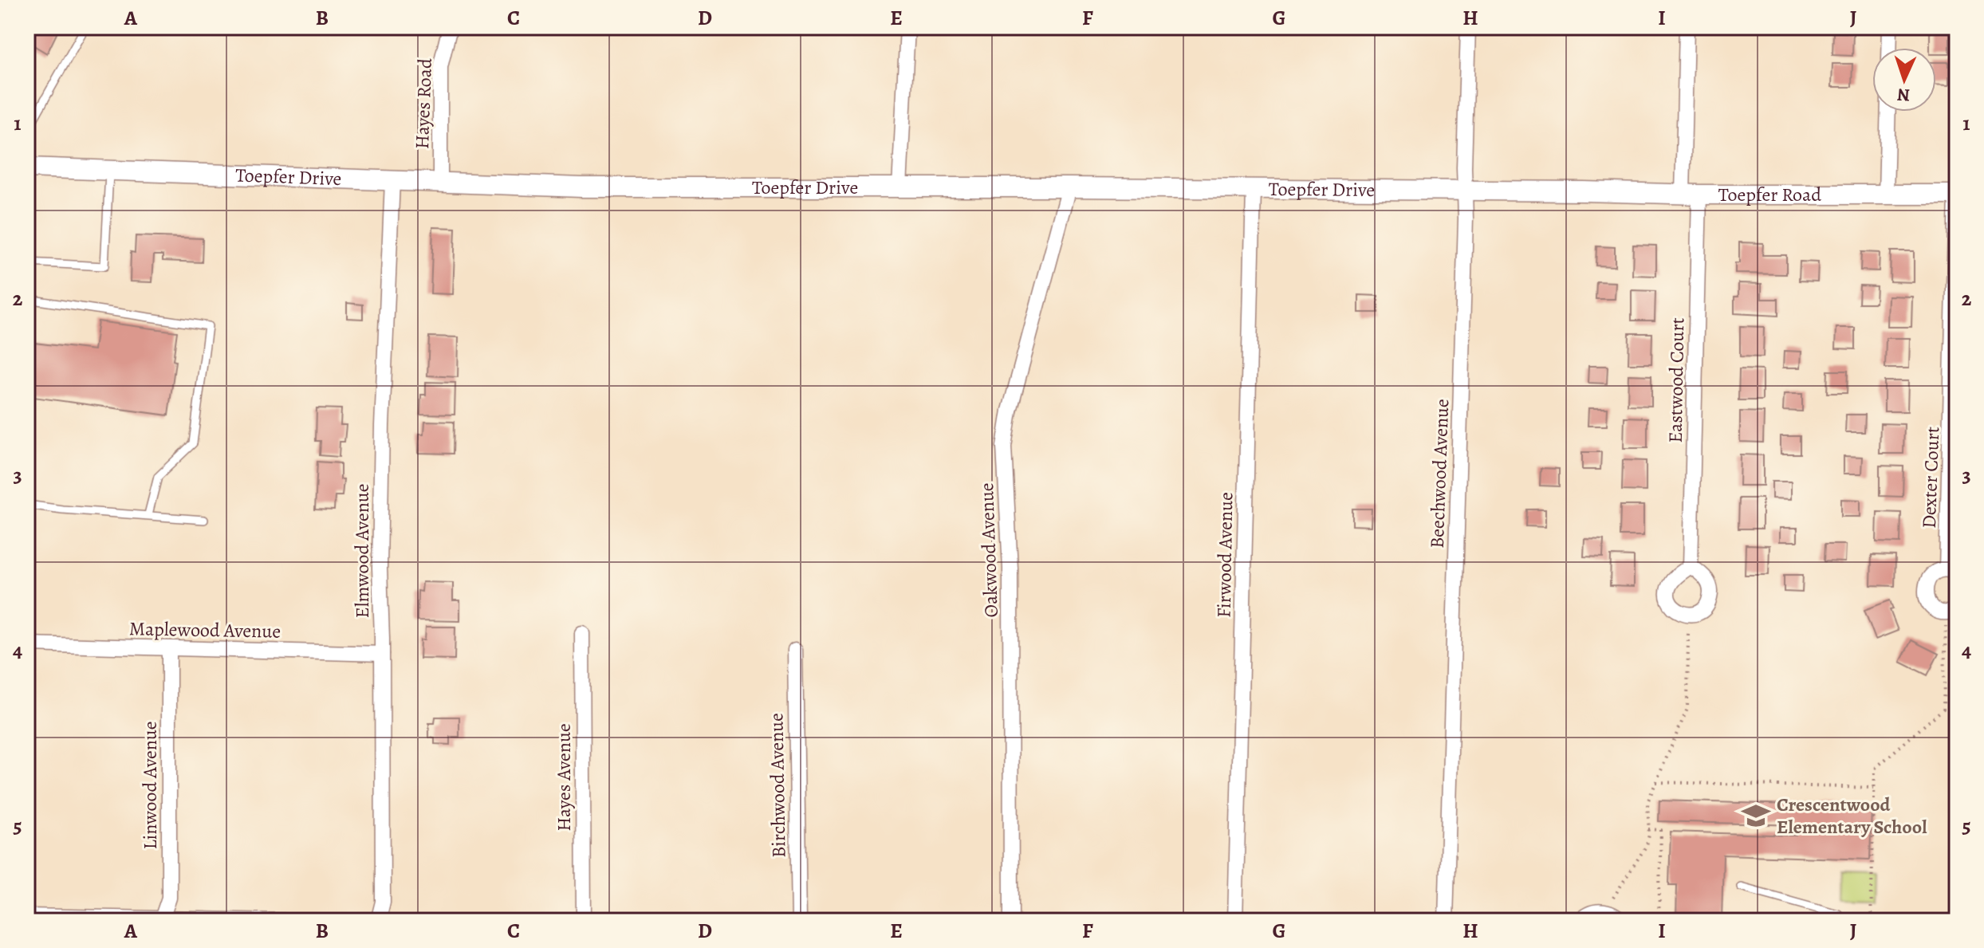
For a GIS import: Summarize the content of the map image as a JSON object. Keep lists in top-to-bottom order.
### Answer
{
  "streets": {
    "street": [
      "Hayes Road",
      "Toepfer Drive",
      "Toepfer Road",
      "Eastwood Court",
      "Beechwood Avenue",
      "Dexter Court",
      "Oakwood Avenue",
      "Elmwood Avenue",
      "Firwood Avenue",
      "Maplewood Avenue",
      "Hayes Avenue",
      "Linwood Avenue",
      "Birchwood Avenue"
    ]
  },
  "crossings": [
    ["Hayes Road", "Toepfer Drive"],
    ["Toepfer Drive", "Toepfer Road"],
    ["Toepfer Drive", "Beechwood Avenue"],
    ["Toepfer Drive", "Oakwood Avenue"],
    ["Toepfer Drive", "Elmwood Avenue"],
    ["Toepfer Drive", "Firwood Avenue"],
    ["Toepfer Road", "Eastwood Court"],
    ["Toepfer Road", "Dexter Court"],
    ["Elmwood Avenue", "Maplewood Avenue"],
    ["Maplewood Avenue", "Linwood Avenue"]
  ],
  "places": {
    "school or university": ["Crescentwood Elementary School"]
  },
  "north": "bottom",
  "grid": {
    "columns": [
      "A",
      "B",
      "C",
      "D",
      "E",
      "F",
      "G",
      "H",
      "I",
      "J"
    ],
    "rows": [
      "1",
      "2",
      "3",
      "4",
      "5"
    ]
  }
}
